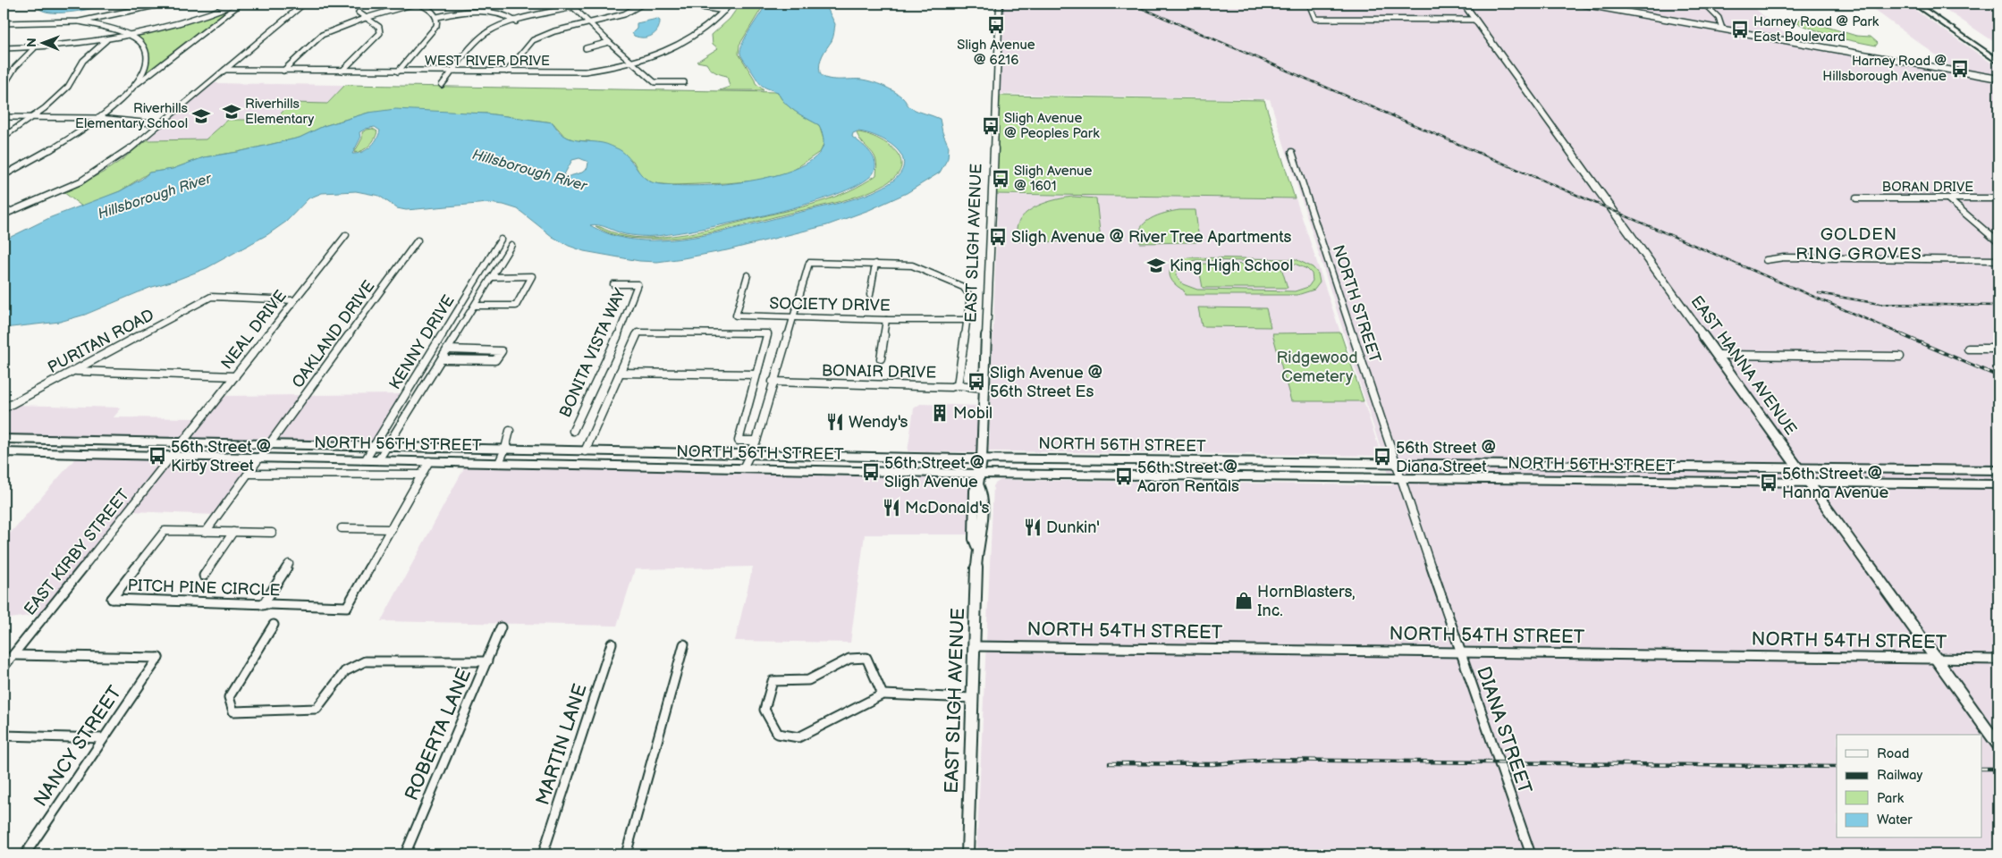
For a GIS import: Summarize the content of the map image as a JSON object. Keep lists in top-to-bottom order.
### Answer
{
  "streets": {
    "main road": ["NORTH 56TH STREET"],
    "street": [
      "WEST RIVER DRIVE",
      "BORAN DRIVE",
      "EAST SLIGH AVENUE",
      "NORTH STREET",
      "SOCIETY DRIVE",
      "NEAL DRIVE",
      "OAKLAND DRIVE",
      "PURITAN ROAD",
      "KENNY DRIVE",
      "BONITA VISTA WAY",
      "EAST HANNA AVENUE",
      "BONAIR DRIVE",
      "EAST KIRBY STREET",
      "PITCH PINE CIRCLE",
      "NORTH 54TH STREET",
      "DIANA STREET",
      "ROBERTA LANE",
      "MARTIN LANE",
      "NANCY STREET"
    ]
  },
  "crossings": [
    ["EAST SLIGH AVENUE", "BONAIR DRIVE"],
    ["EAST SLIGH AVENUE", "NORTH 56TH STREET"],
    ["EAST SLIGH AVENUE", "NORTH 54TH STREET"],
    ["NORTH STREET", "NORTH 56TH STREET"],
    ["NORTH STREET", "DIANA STREET"],
    ["NEAL DRIVE", "PURITAN ROAD"],
    ["NEAL DRIVE", "NORTH 56TH STREET"],
    ["NEAL DRIVE", "EAST KIRBY STREET"],
    ["OAKLAND DRIVE", "NORTH 56TH STREET"],
    ["KENNY DRIVE", "NORTH 56TH STREET"],
    ["EAST HANNA AVENUE", "NORTH 56TH STREET"],
    ["EAST HANNA AVENUE", "NORTH 54TH STREET"],
    ["NORTH 56TH STREET", "EAST KIRBY STREET"],
    ["NORTH 56TH STREET", "PITCH PINE CIRCLE"],
    ["NORTH 56TH STREET", "DIANA STREET"],
    ["EAST KIRBY STREET", "NANCY STREET"],
    ["NORTH 54TH STREET", "DIANA STREET"]
  ],
  "districts": ["GOLDEN RING GROVES"],
  "water": ["Hillsborough River"],
  "parks": ["Ridgewood Cemetery"],
  "places": {
    "bus stop": [
      "Sligh Avenue @ 6216",
      "Harney Road @ Park East Boulevard",
      "Harney Road @ Hillsborough Avenue",
      "Sligh Avenue @ Peoples Park",
      "Sligh Avenue @ 1601",
      "Sligh Avenue @ River Tree Apartments",
      "Sligh Avenue @ 56th Street Es",
      "56th Street @ Kirby Street",
      "56th Street @ Diana Street",
      "56th Street @ Sligh Avenue",
      "56th Street @ Aaron Rentals",
      "56th Street @ Hanna Avenue"
    ],
    "school or university": ["Riverhills Elementary", "Riverhills Elementary School", "King High School"],
    "building": ["Mobil"],
    "restaurant": ["Wendy's", "McDonald's", "Dunkin'"],
    "shop": ["HornBlasters, Inc."]
  },
  "legend": [
    "Road",
    "Railway",
    "Park",
    "Water"
  ],
  "north": "left"
}
